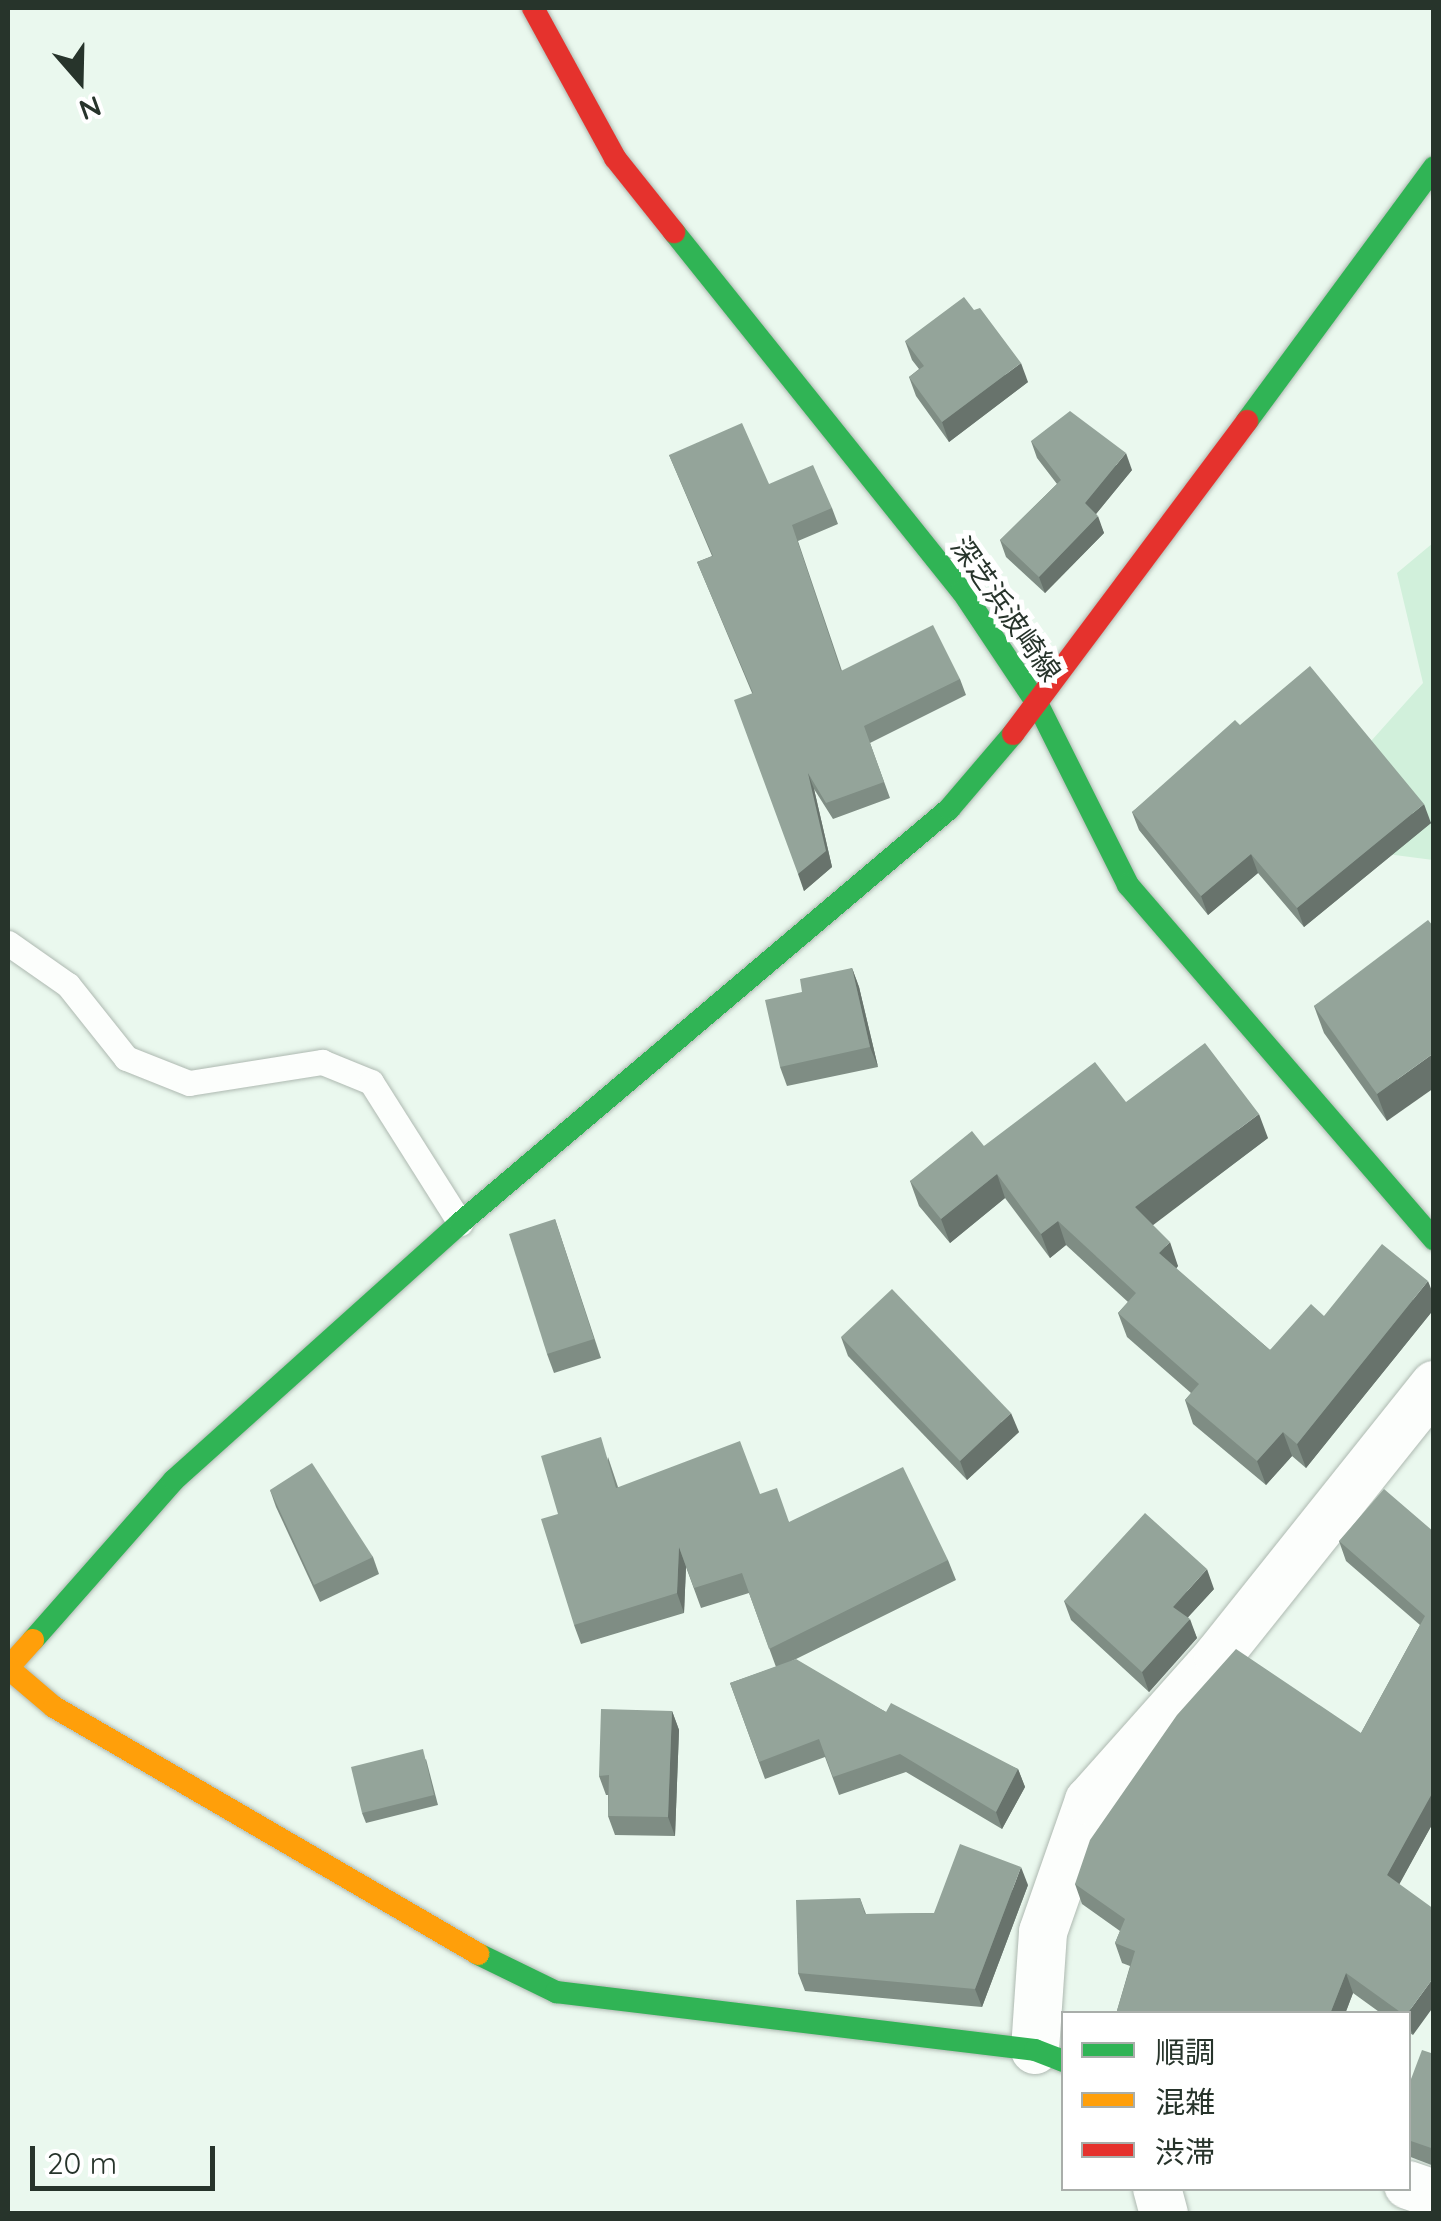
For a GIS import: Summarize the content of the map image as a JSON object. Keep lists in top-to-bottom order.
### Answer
{
  "streets": {
    "street": ["深芝浜波崎線"]
  },
  "legend": ["順調", "混雑", "渋滞"],
  "scale_bar": "20 m",
  "north": "bottom"
}
